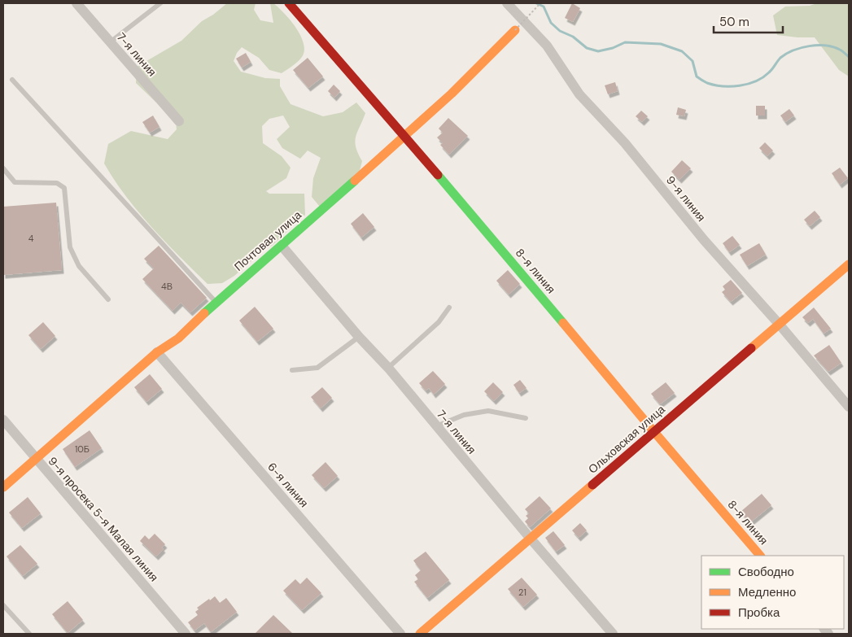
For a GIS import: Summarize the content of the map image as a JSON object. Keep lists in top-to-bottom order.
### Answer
{
  "streets": {
    "street": [
      "7-я линия",
      "9-я линия",
      "Почтовая улица",
      "8-я линия",
      "Ольховская улица",
      "6-я линия",
      "9-я просека 5-я Малая линия"
    ]
  },
  "crossings": [
    ["7-я линия", "Почтовая улица"],
    ["7-я линия", "Ольховская улица"],
    ["9-я линия", "Ольховская улица"],
    ["Почтовая улица", "8-я линия"],
    ["Почтовая улица", "6-я линия"],
    ["Почтовая улица", "9-я просека 5-я Малая линия"],
    ["8-я линия", "Ольховская улица"]
  ],
  "house_numbers": [
    "4",
    "4В",
    "10Б",
    "21"
  ],
  "legend": ["Свободно", "Медленно", "Пробка"],
  "scale_bar": "50 m"
}
